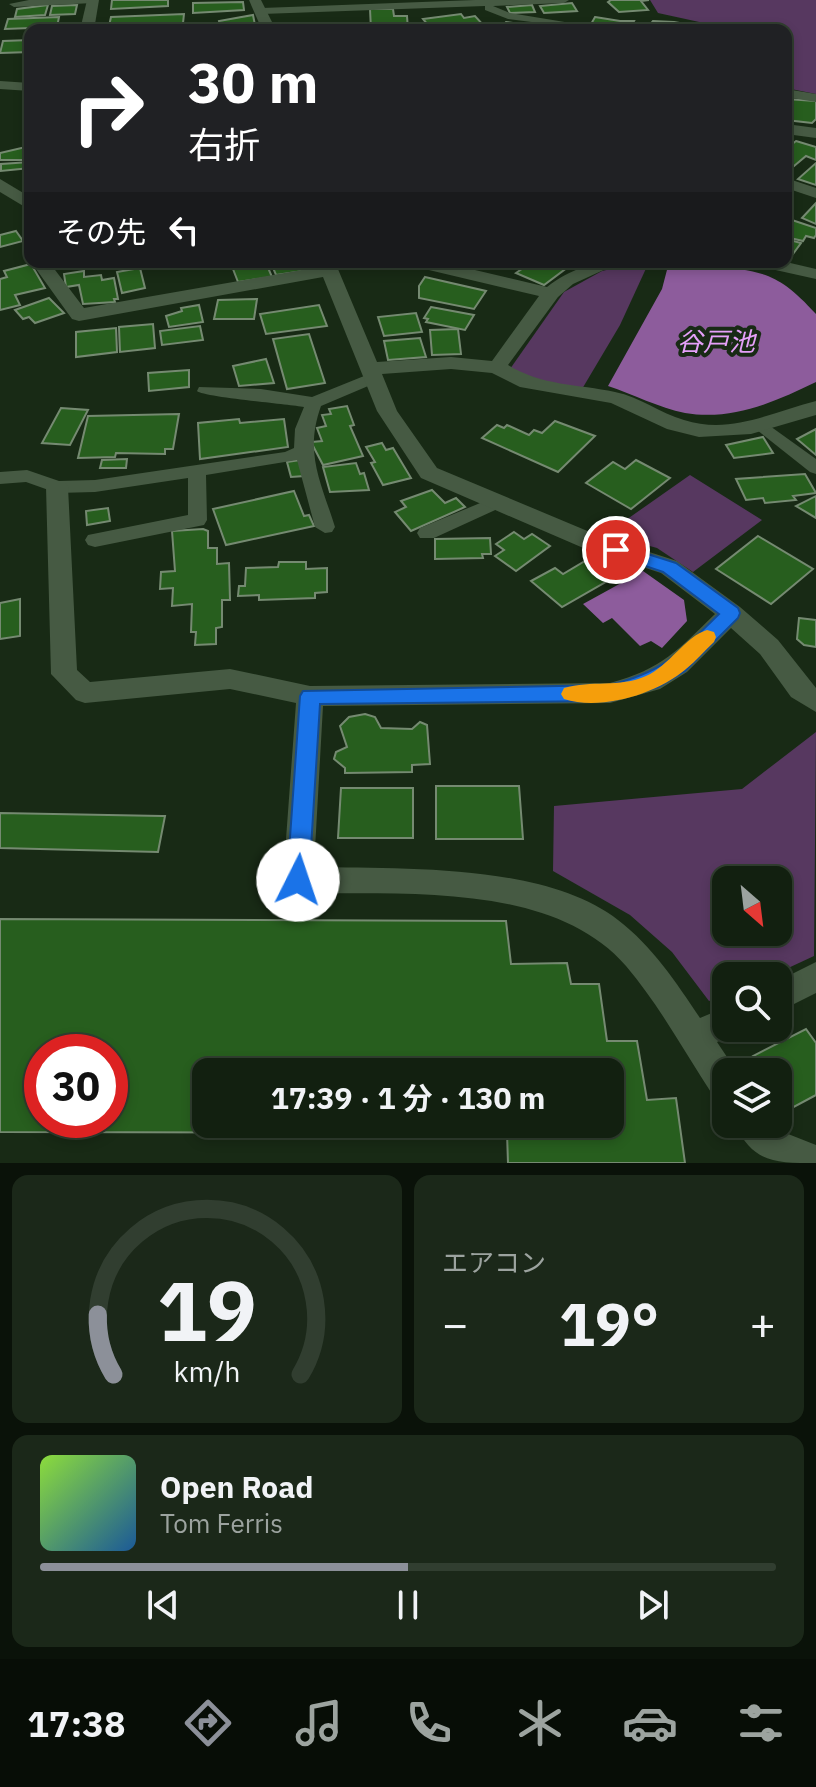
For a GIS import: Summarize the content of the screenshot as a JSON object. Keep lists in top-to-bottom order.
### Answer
{
  "water": ["谷戸池"],
  "north": "bottom right",
  "page": {
    "turn": ["30 m", "右折"],
    "then": "その先",
    "limit": "30",
    "trip": "17:39 · 1 分 · 130 m",
    "tile": "エアコン",
    "heat": ["−", "19°", "+"],
    "song": ["Open Road", "Tom Ferris"],
    "tabs": "17:38",
    "gauge": ["19", "km/h"]
  }
}
